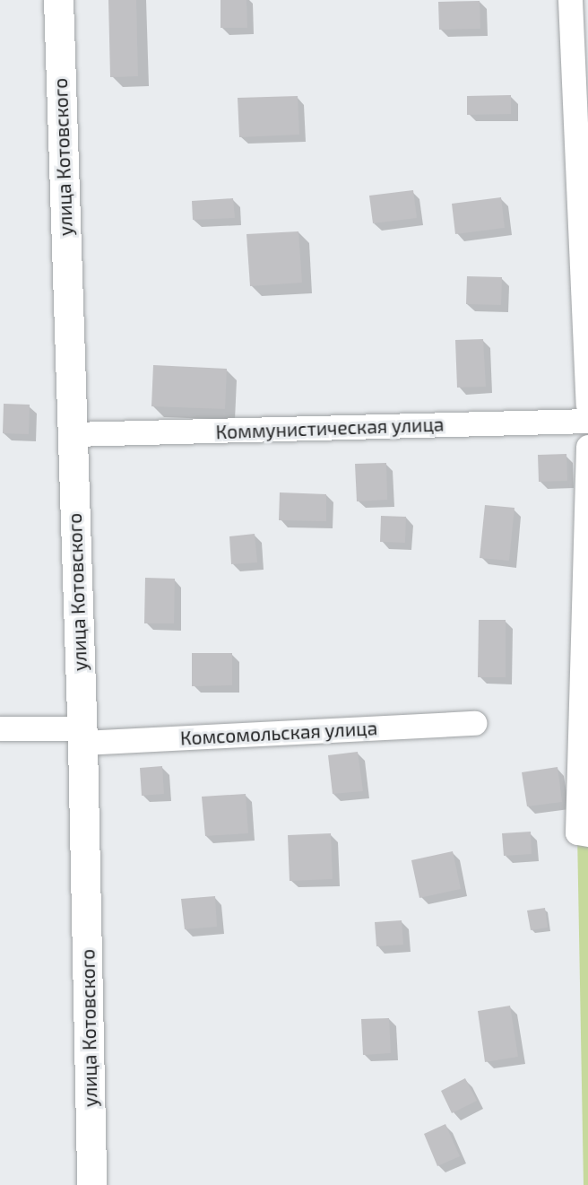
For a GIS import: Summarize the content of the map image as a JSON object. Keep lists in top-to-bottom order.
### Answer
{
  "streets": {
    "main road": ["улица Котовского"],
    "street": ["Коммунистическая улица", "Комсомольская улица"]
  },
  "crossings": [
    ["улица Котовского", "Коммунистическая улица"],
    ["улица Котовского", "Комсомольская улица"]
  ]
}
